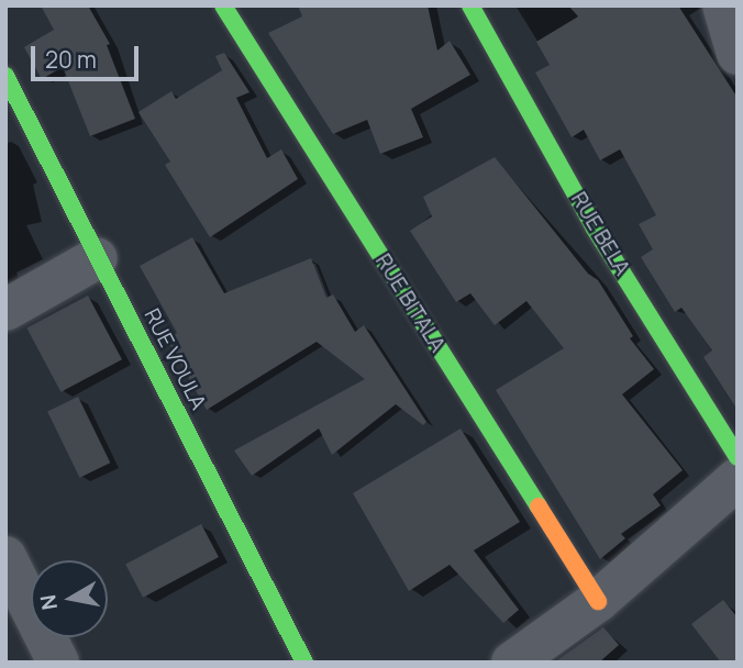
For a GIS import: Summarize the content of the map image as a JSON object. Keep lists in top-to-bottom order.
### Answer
{
  "streets": {
    "street": ["RUE BELA", "RUE BITALA", "RUE VOULA"]
  },
  "scale_bar": "20 m",
  "north": "left"
}
